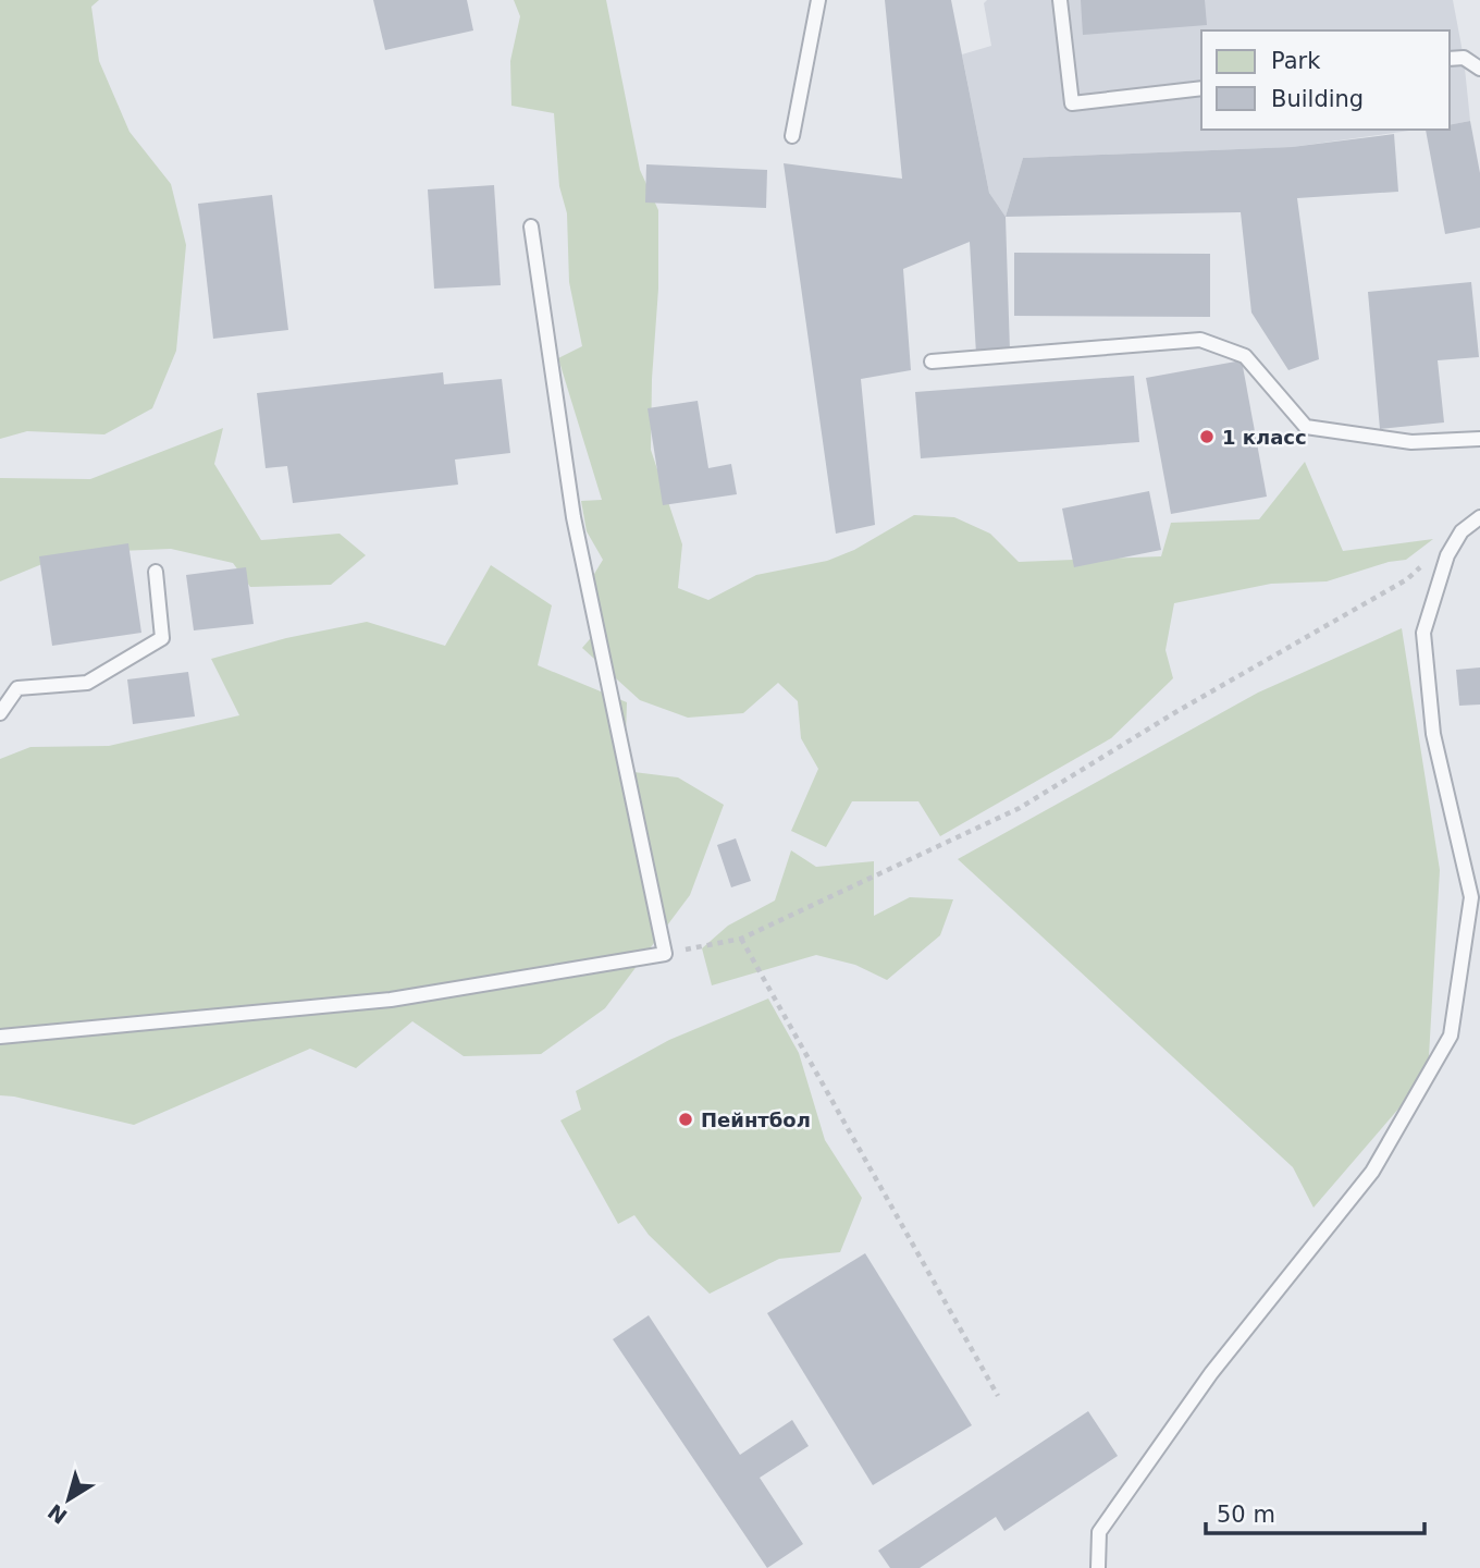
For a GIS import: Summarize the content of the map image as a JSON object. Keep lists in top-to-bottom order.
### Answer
{
  "places": ["1 класс", "Пейнтбол"],
  "legend": ["Park", "Building"],
  "scale_bar": "50 m",
  "north": "bottom left"
}
